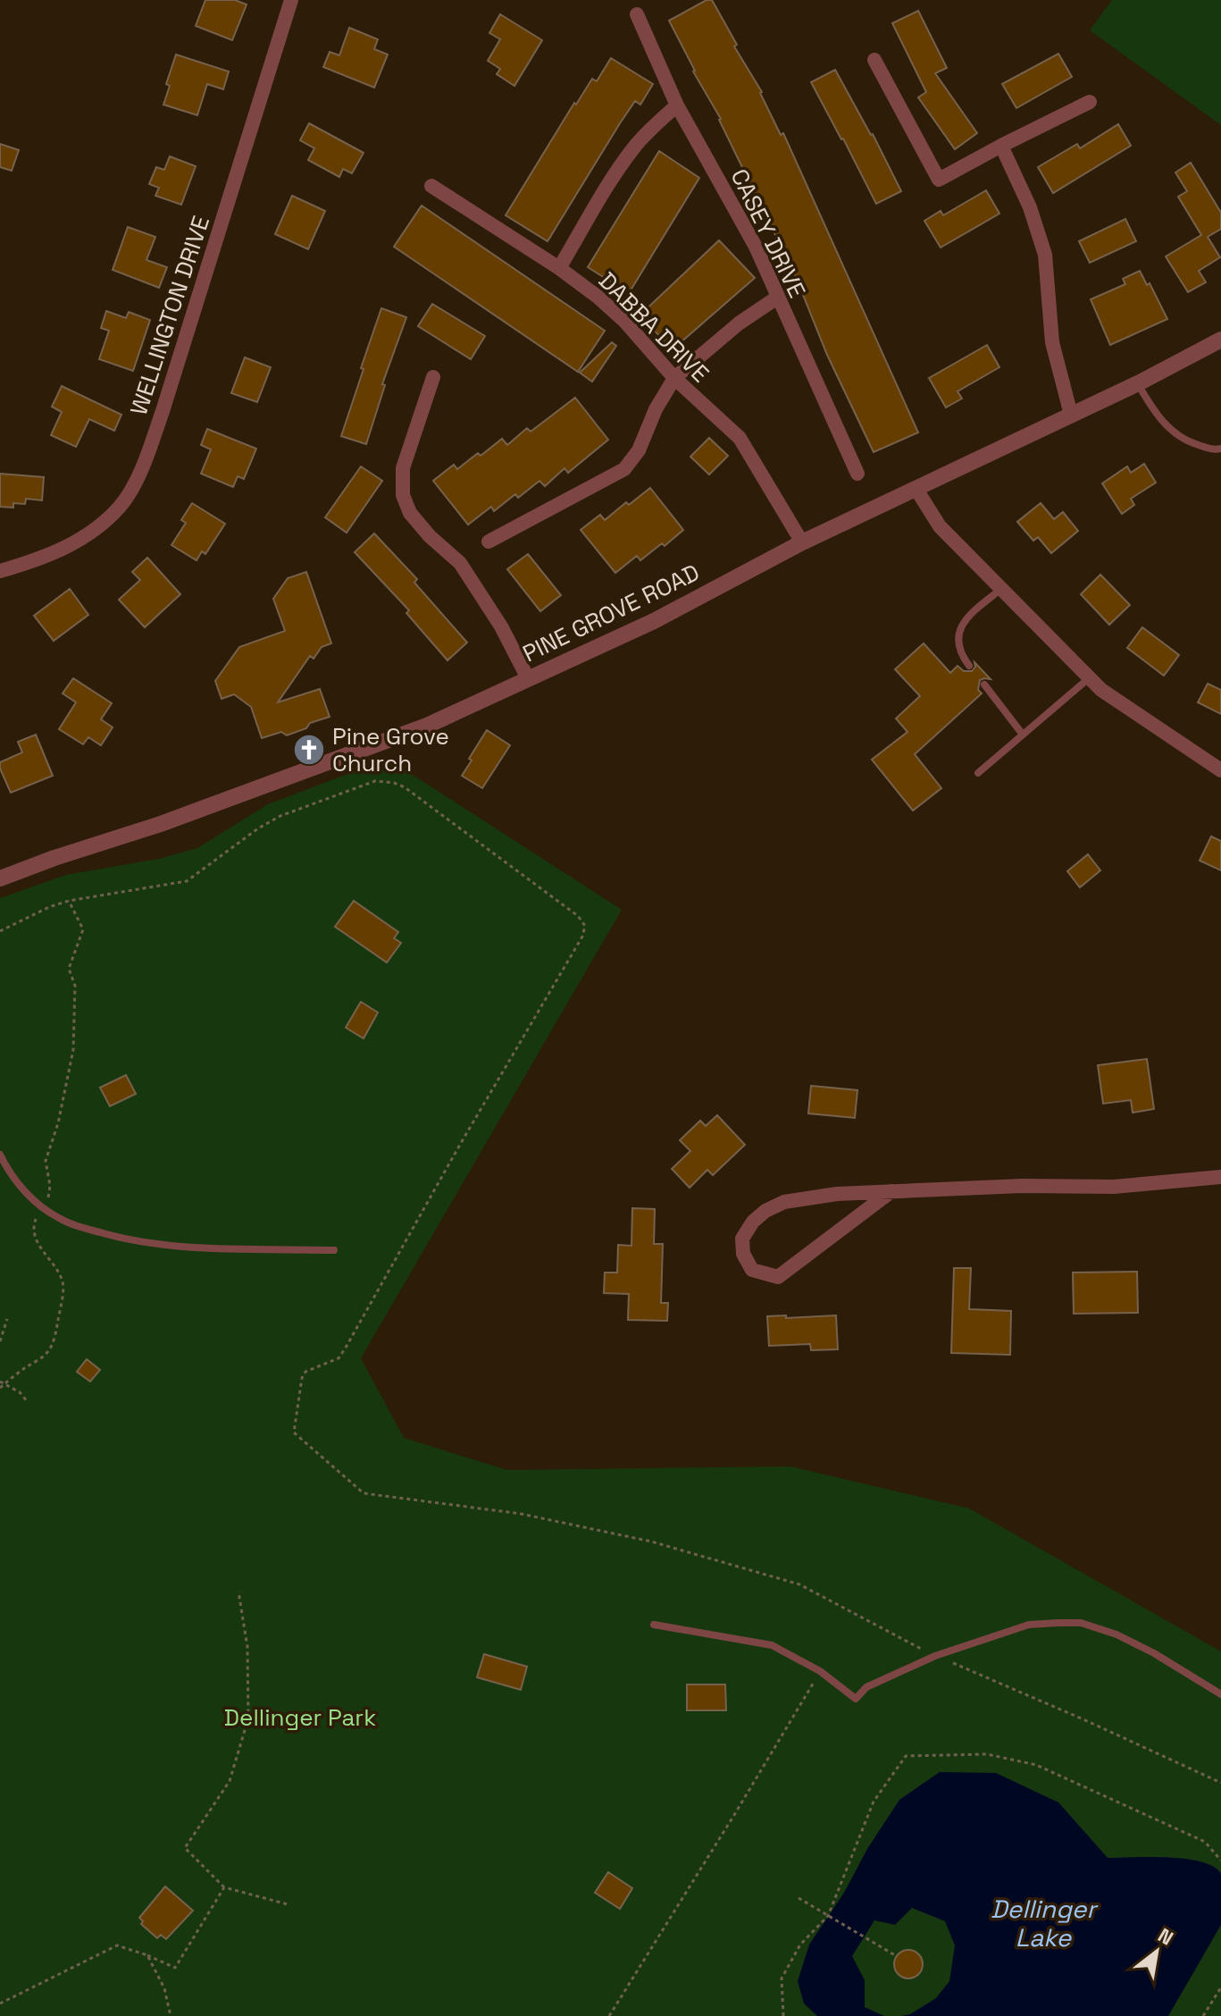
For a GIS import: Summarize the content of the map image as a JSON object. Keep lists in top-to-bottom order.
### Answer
{
  "streets": {
    "street": [
      "CASEY DRIVE",
      "WELLINGTON DRIVE",
      "DABBA DRIVE",
      "PINE GROVE ROAD"
    ]
  },
  "crossings": [
    ["DABBA DRIVE", "PINE GROVE ROAD"]
  ],
  "water": ["Dellinger Lake"],
  "parks": ["Dellinger Park"],
  "places": {
    "church": ["Pine Grove Church"]
  },
  "north": "top right"
}
